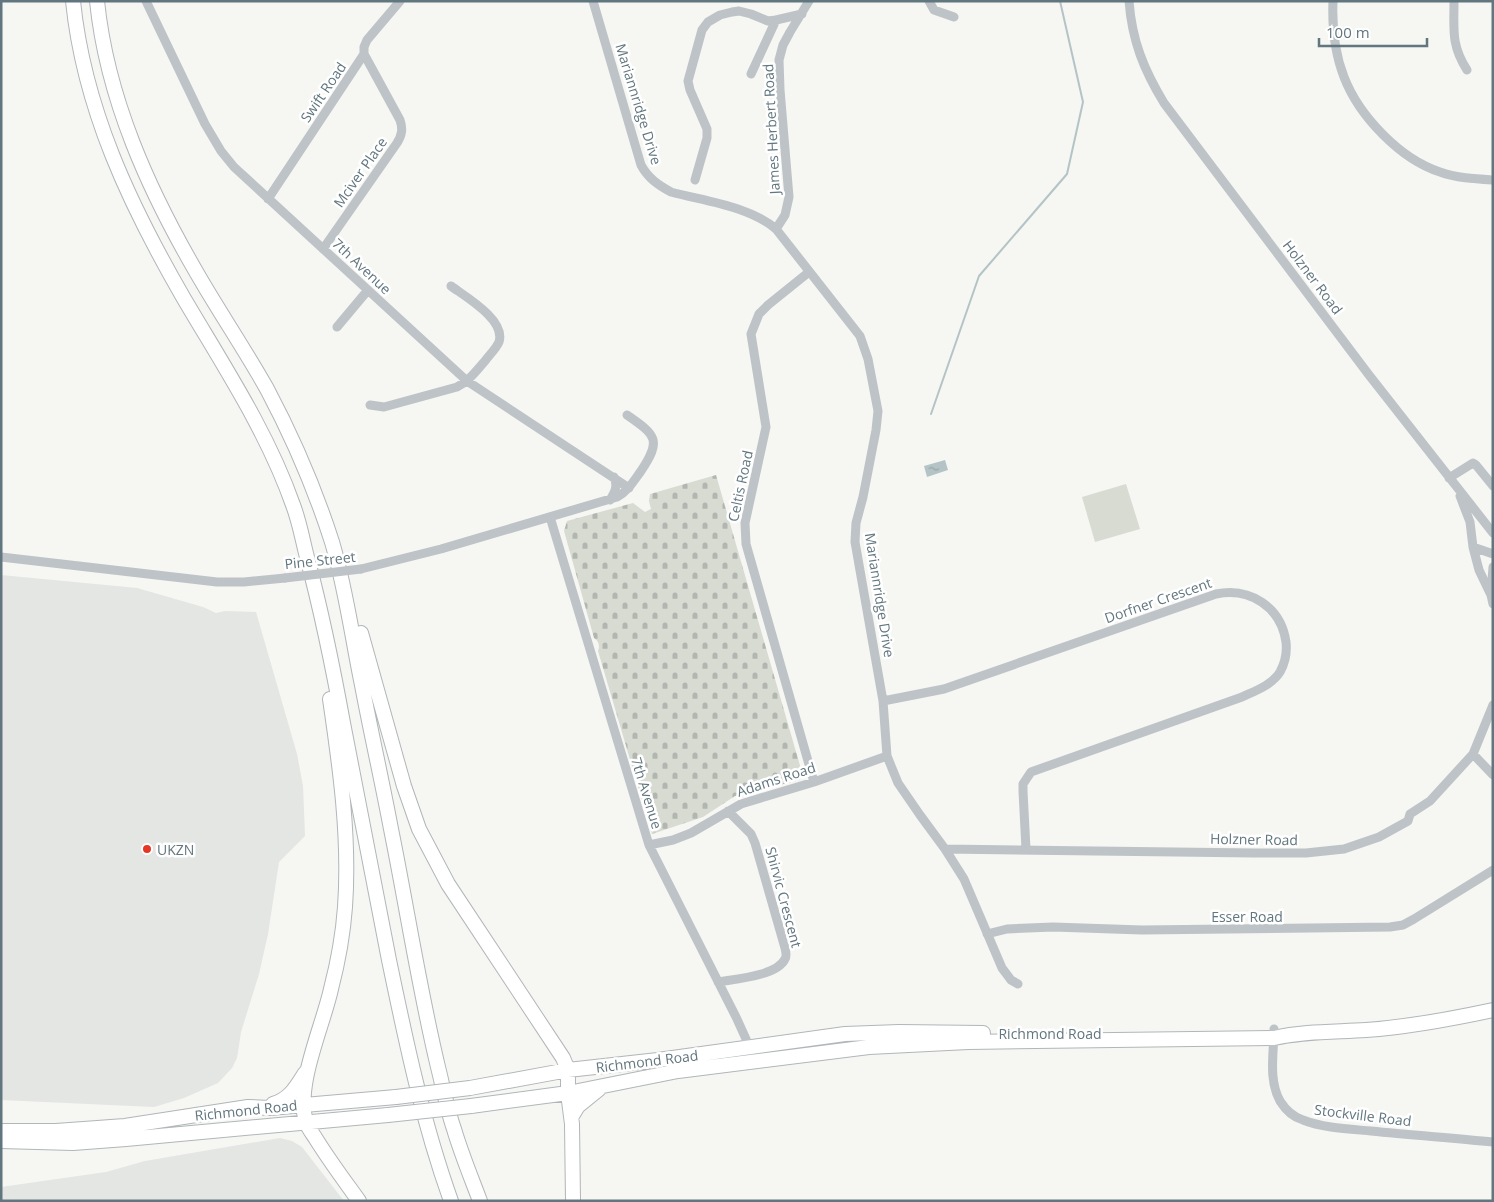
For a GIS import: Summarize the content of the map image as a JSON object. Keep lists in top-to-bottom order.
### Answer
{
  "streets": {
    "highway": ["Richmond Road"],
    "street": [
      "Swift Road",
      "Mariannridge Drive",
      "James Herbert Road",
      "Mciver Place",
      "7th Avenue",
      "Holzner Road",
      "Celtis Road",
      "Pine Street",
      "Dorfner Crescent",
      "Adams Road",
      "Shirvic Crescent",
      "Esser Road",
      "Stockville Road"
    ]
  },
  "crossings": [
    ["Swift Road", "Mciver Place"],
    ["Swift Road", "7th Avenue"],
    ["Mariannridge Drive", "James Herbert Road"],
    ["Mariannridge Drive", "Holzner Road"],
    ["Mariannridge Drive", "Celtis Road"],
    ["Mariannridge Drive", "Dorfner Crescent"],
    ["Mariannridge Drive", "Adams Road"],
    ["Mariannridge Drive", "Esser Road"],
    ["Mciver Place", "7th Avenue"],
    ["7th Avenue", "Pine Street"],
    ["7th Avenue", "Adams Road"],
    ["7th Avenue", "Shirvic Crescent"],
    ["7th Avenue", "Richmond Road"],
    ["Holzner Road", "Dorfner Crescent"],
    ["Celtis Road", "Adams Road"],
    ["Adams Road", "Shirvic Crescent"],
    ["Richmond Road", "Stockville Road"]
  ],
  "places": ["UKZN"],
  "scale_bar": "100 m"
}
